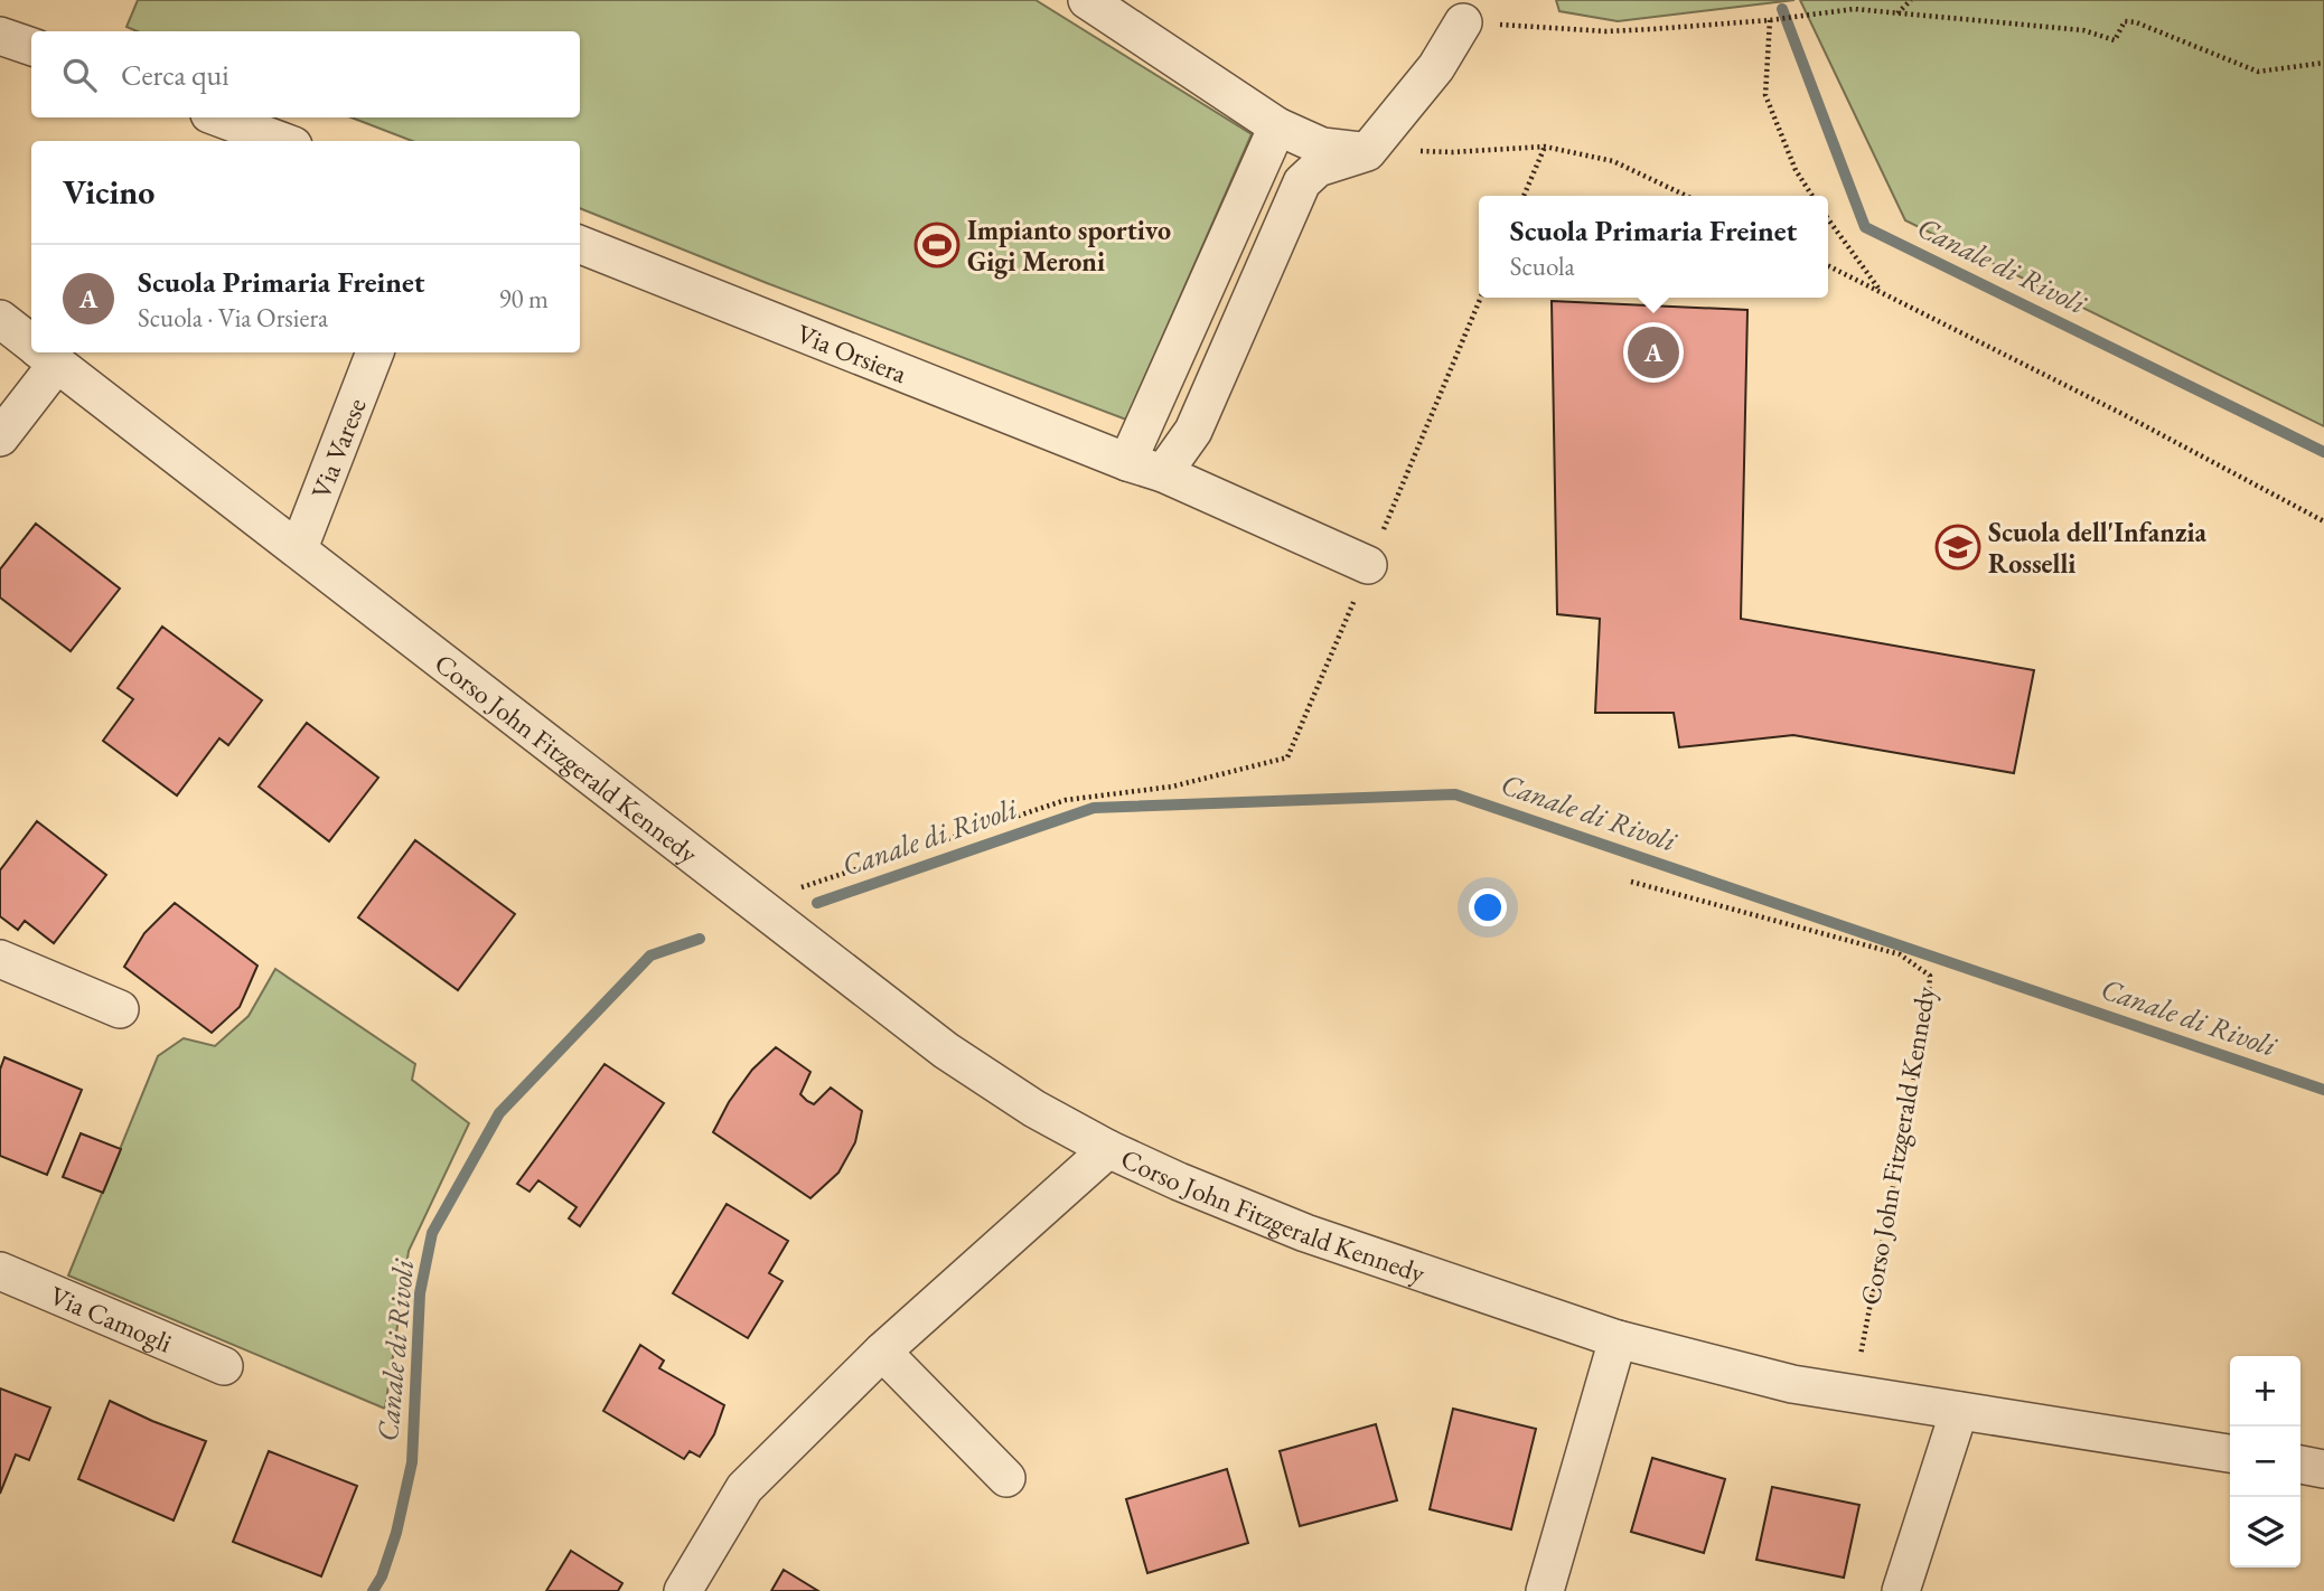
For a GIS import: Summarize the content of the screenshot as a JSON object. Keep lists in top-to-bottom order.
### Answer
{
  "streets": {
    "street": [
      "Via Orsiera",
      "Via Varese",
      "Corso John Fitzgerald Kennedy",
      "Via Camogli"
    ]
  },
  "crossings": [
    ["Via Varese", "Corso John Fitzgerald Kennedy"]
  ],
  "water": ["Canale di Rivoli"],
  "places": {
    "sports": ["Impianto sportivo Gigi Meroni"],
    "school or university": ["Scuola dell'Infanzia Rosselli"]
  },
  "page": {
    "search": "Cerca qui",
    "heading": "Vicino",
    "popup": ["Scuola Primaria Freinet", "Scuola"],
    "list": [
      {
        "mark": "A",
        "name": "Scuola Primaria Freinet",
        "note": "Scuola · Via Orsiera",
        "value": "90 m"
      }
    ],
    "pins": "A",
    "map_buttons": ["+", "−"]
  }
}
